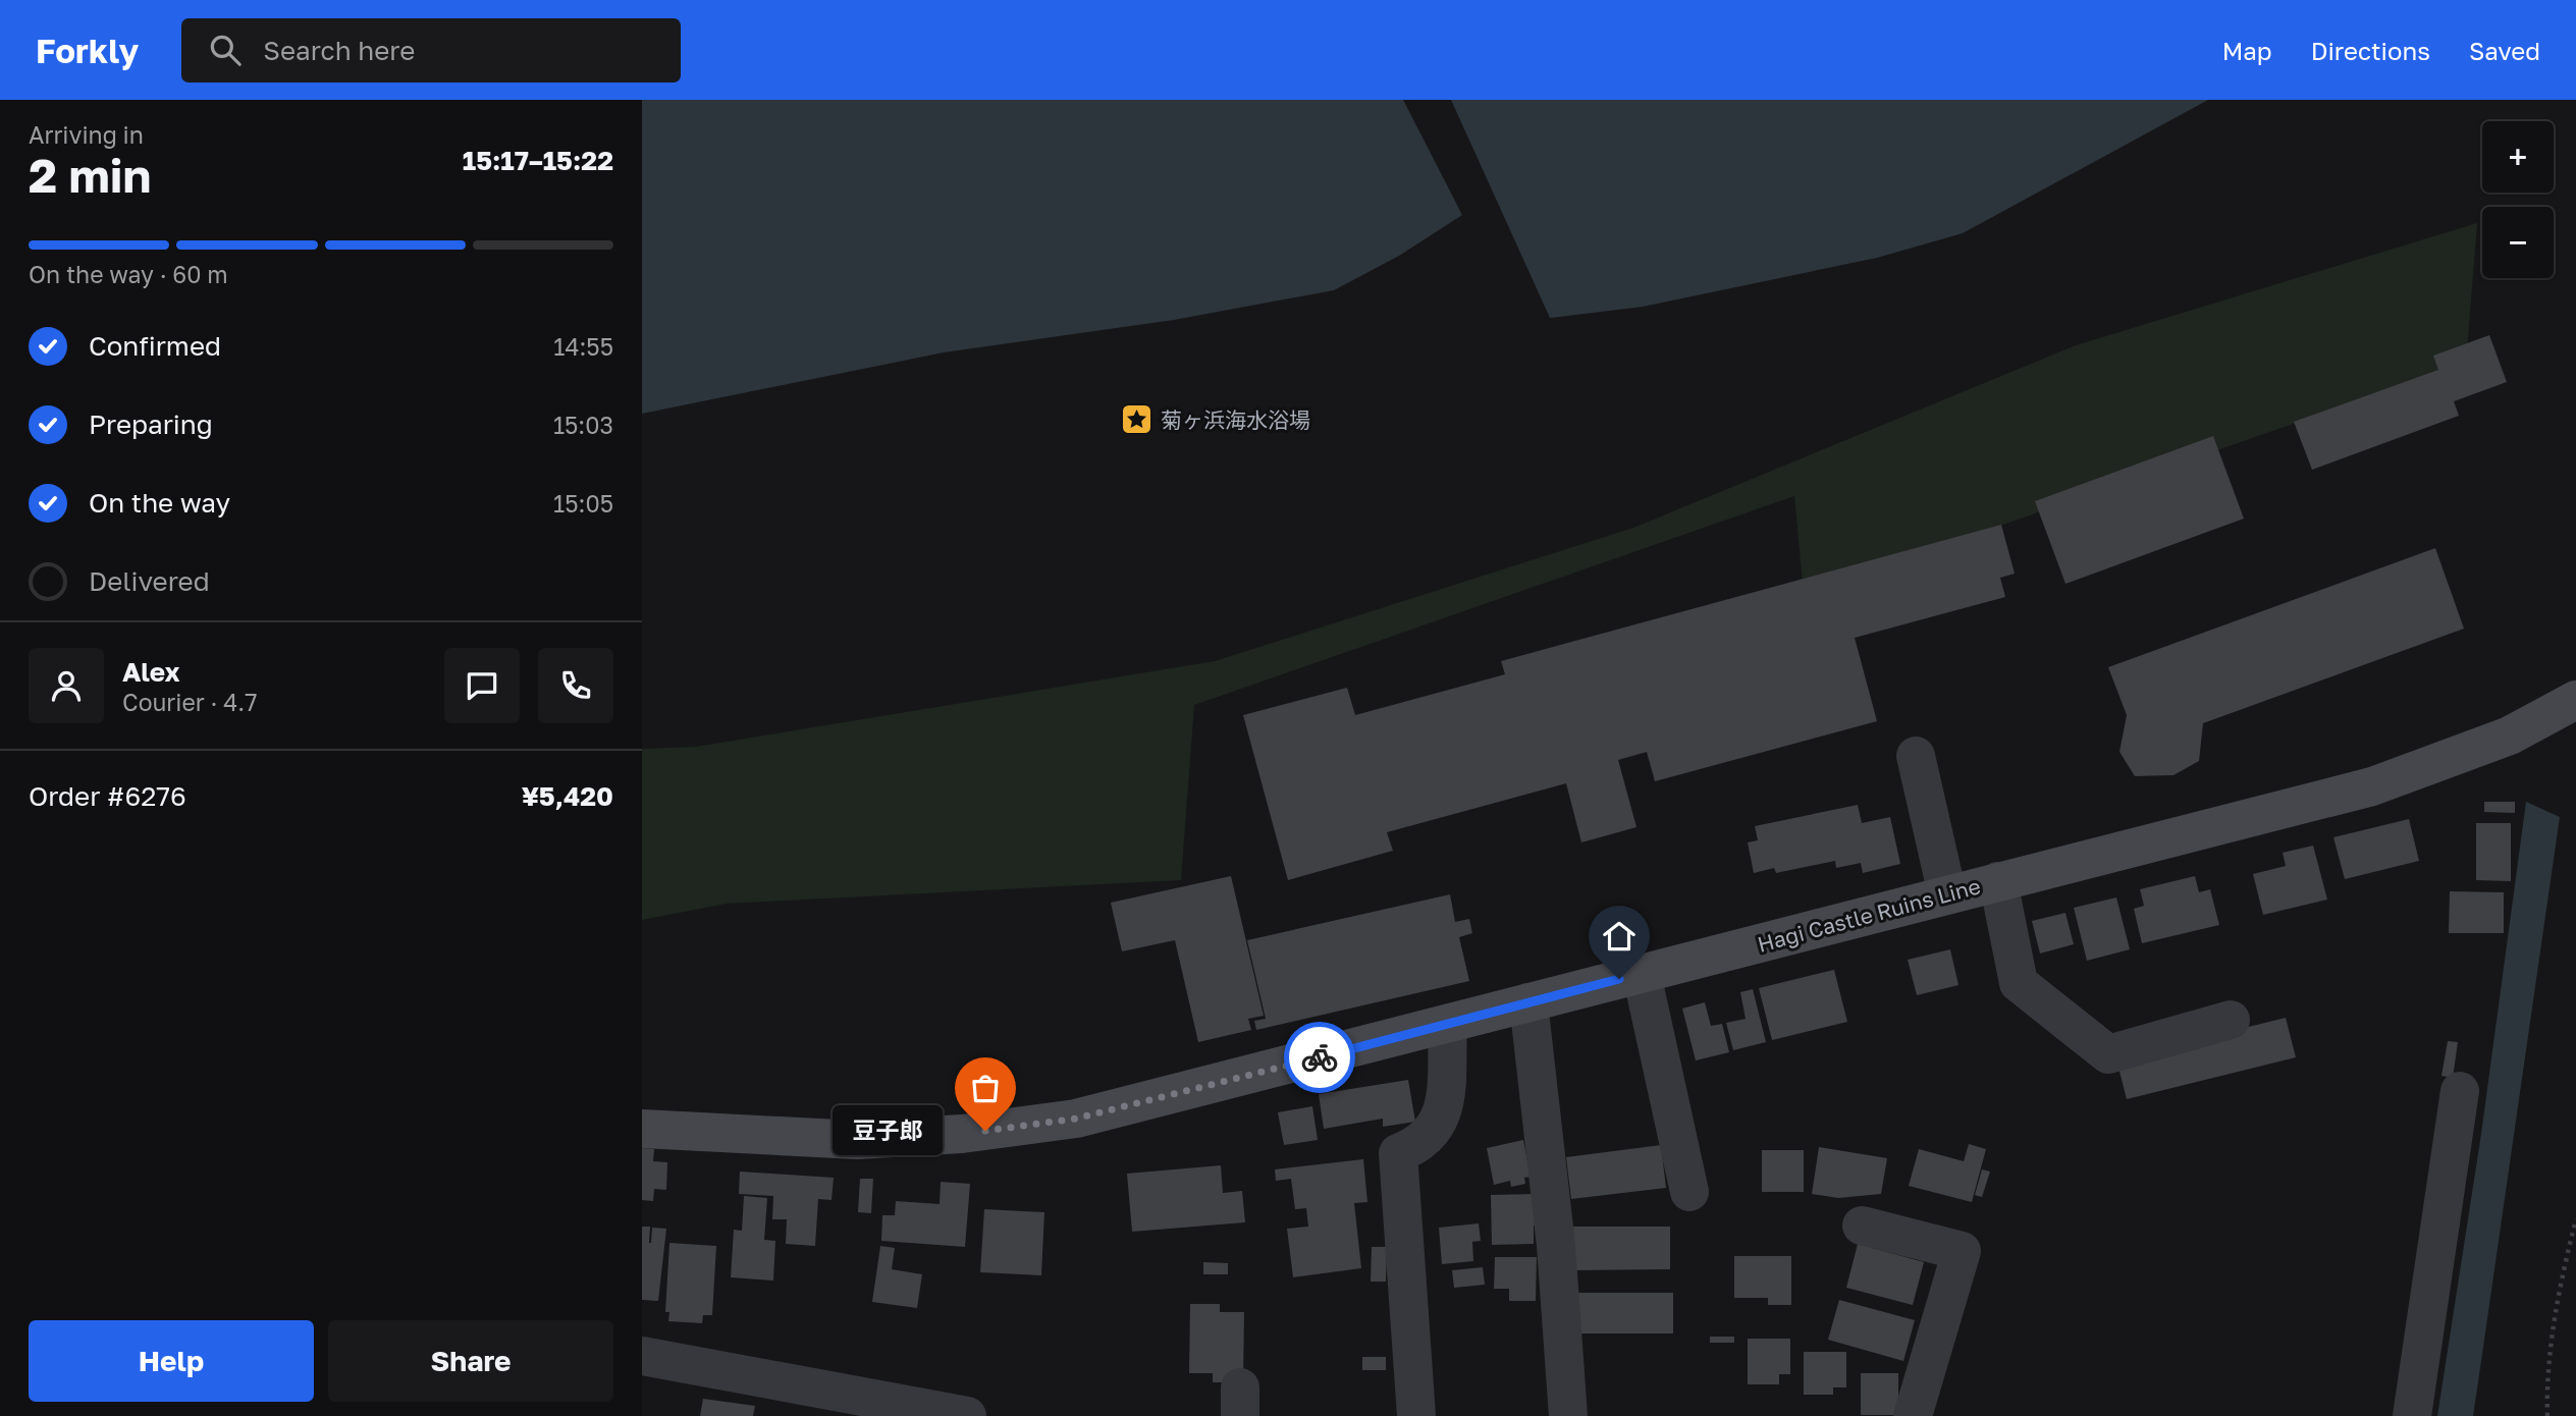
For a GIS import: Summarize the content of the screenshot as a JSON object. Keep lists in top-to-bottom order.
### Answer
{
  "streets": {
    "main road": ["Hagi Castle Ruins Line"]
  },
  "places": {
    "place": ["菊ヶ浜海水浴場"],
    "other": ["豆子郎"]
  },
  "page": {
    "header": "Forkly",
    "search": "Search here",
    "nav": ["Map", "Directions", "Saved"],
    "heading": ["2 min", "Arriving in", "15:17–15:22"],
    "panel": [
      "Alex",
      "Courier · 4.7",
      "Order #6276",
      "¥5,420"
    ],
    "map_buttons": ["+", "−"],
    "bar": "On the way · 60 m",
    "list": [
      ["Confirmed", "14:55"],
      ["Preparing", "15:03"],
      ["On the way", "15:05"],
      "Delivered"
    ],
    "bubble": "豆子郎",
    "buttons": ["Help", "Share"]
  }
}
